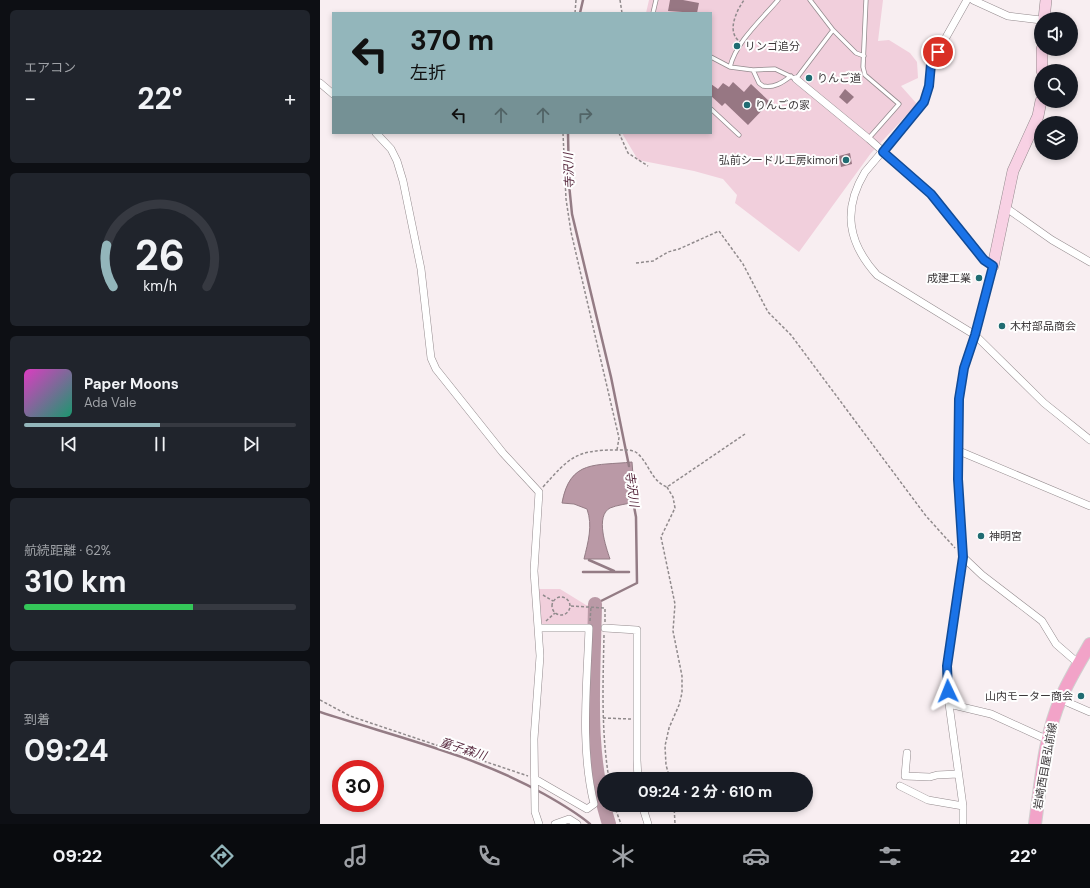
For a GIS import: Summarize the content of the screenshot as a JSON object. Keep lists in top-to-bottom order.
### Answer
{
  "streets": {
    "main road": ["岩崎西目屋弘前線"]
  },
  "water": ["寺沢川", "童子森川"],
  "places": [
    "リンゴ追分",
    "りんご道",
    "りんごの家",
    "弘前シードル工房kimori",
    "成建工業",
    "木村部品商会",
    "神明宮",
    "山内モーター商会"
  ],
  "page": {
    "tile": [
      "エアコン",
      ["航続距離 · 62%", "310 km"],
      ["到着", "09:24"]
    ],
    "turn": ["370 m", "左折"],
    "heat": ["−", "22°", "+"],
    "song": ["Paper Moons", "Ada Vale"],
    "limit": "30",
    "trip": "09:24 · 2 分 · 610 m",
    "tabs": ["09:22", "22°"],
    "gauge": ["26", "km/h"]
  }
}
